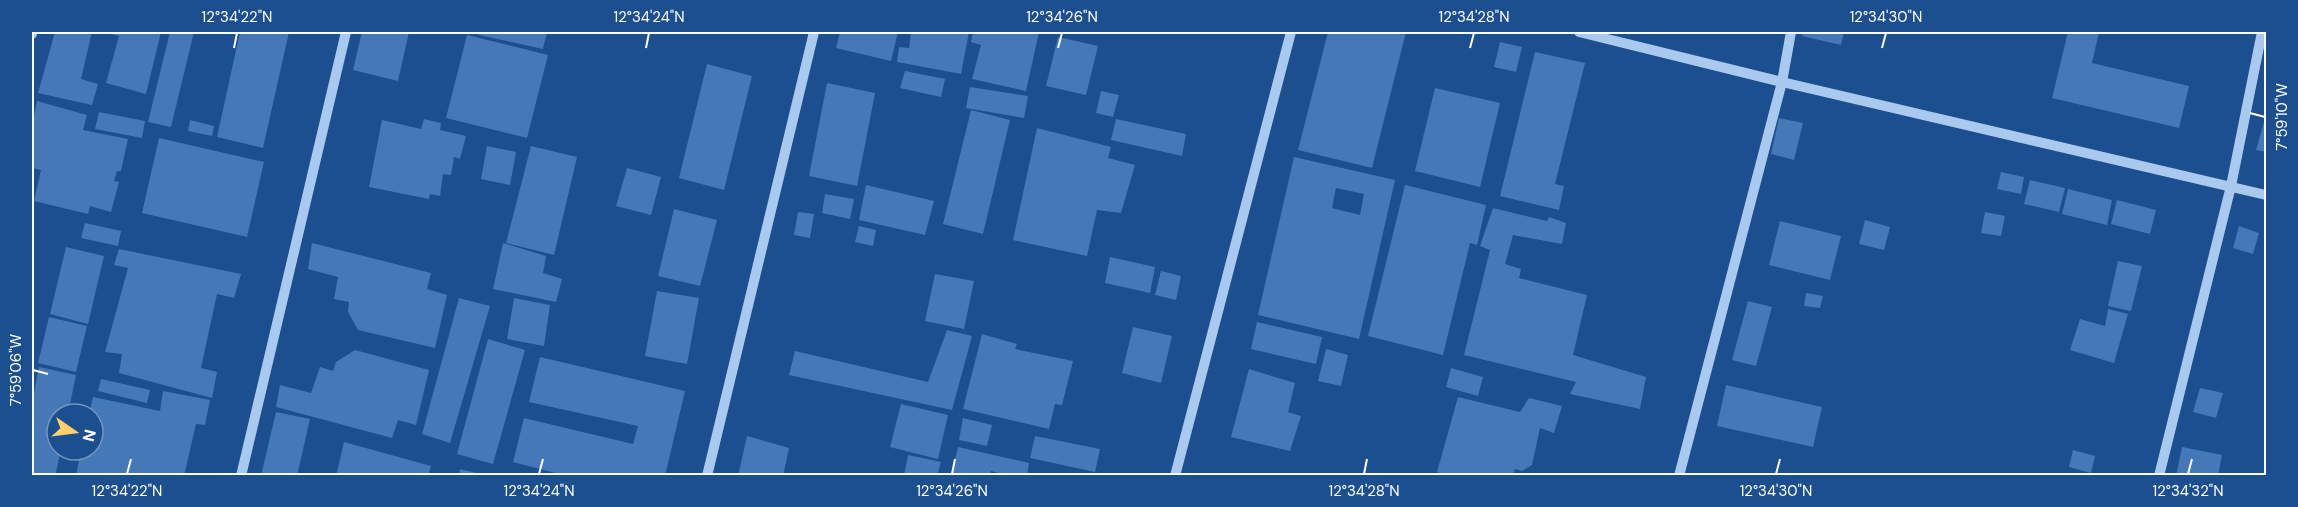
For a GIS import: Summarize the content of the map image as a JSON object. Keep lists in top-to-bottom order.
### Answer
{
  "north": "right",
  "coordinates": [
    "12°34'22\"N",
    "12°34'24\"N",
    "12°34'26\"N",
    "12°34'28\"N",
    "12°34'30\"N",
    "7°59'10\"W",
    "7°59'06\"W",
    "12°34'32\"N"
  ]
}
